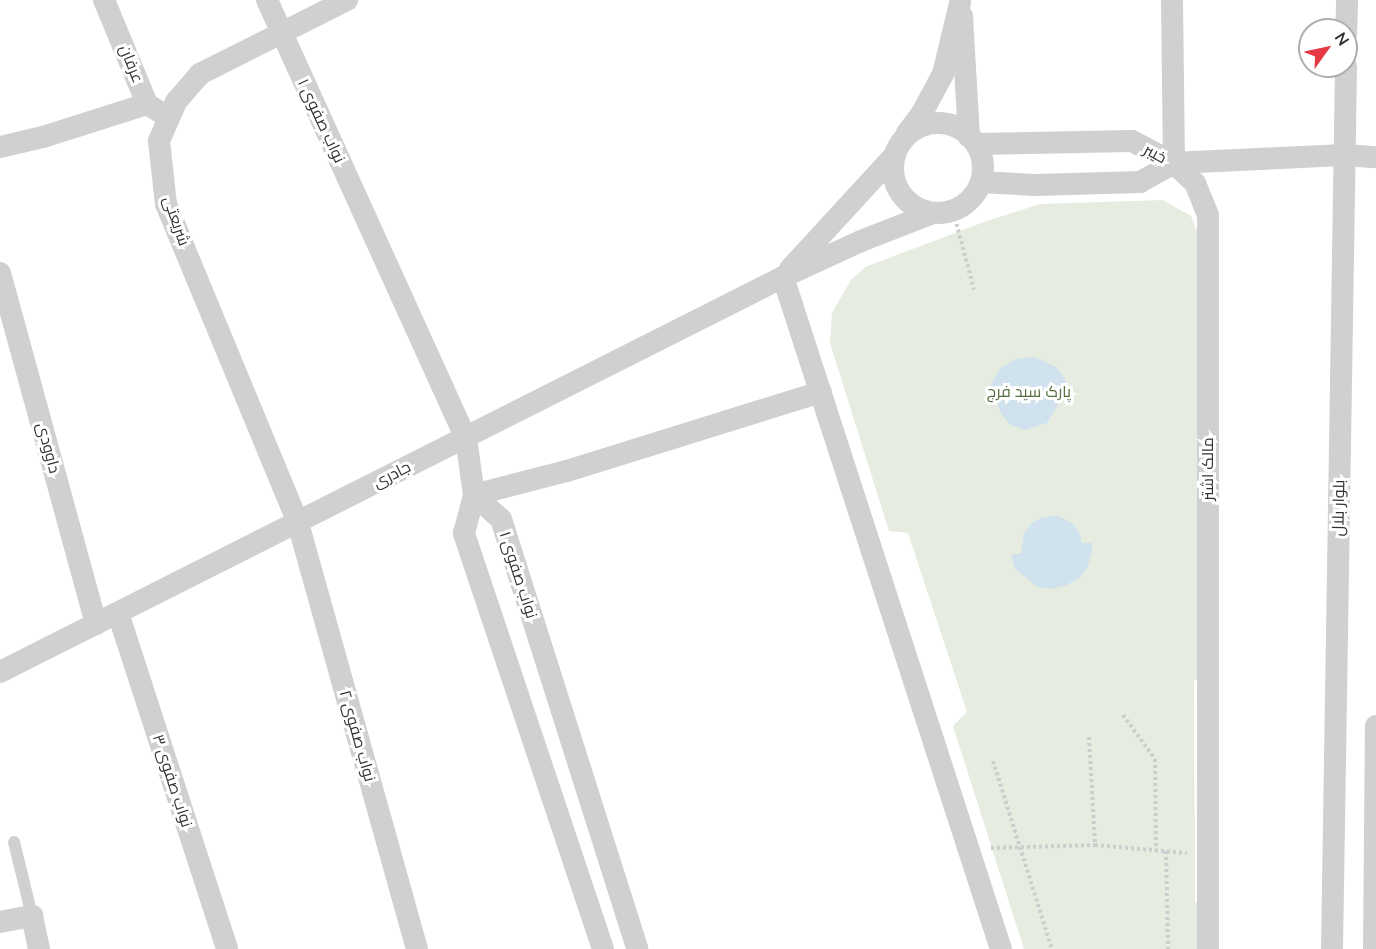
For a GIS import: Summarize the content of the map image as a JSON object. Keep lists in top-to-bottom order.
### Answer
{
  "streets": {
    "street": [
      "عرفان",
      "نواب صفوی ۱",
      "خیبر",
      "شریعتی",
      "داوودی",
      "مالک اشتر",
      "جادری",
      "بلوار بلال",
      "نواب صفوی ۲",
      "نواب صفوی ۳"
    ]
  },
  "crossings": [
    ["عرفان", "شریعتی"],
    ["نواب صفوی ۱", "شریعتی"],
    ["نواب صفوی ۱", "جادری"],
    ["خیبر", "مالک اشتر"],
    ["خیبر", "جادری"],
    ["شریعتی", "جادری"],
    ["شریعتی", "نواب صفوی ۲"],
    ["داوودی", "جادری"],
    ["جادری", "نواب صفوی ۲"],
    ["جادری", "نواب صفوی ۳"]
  ],
  "parks": ["پارک سید فرج"],
  "north": "top right"
}
